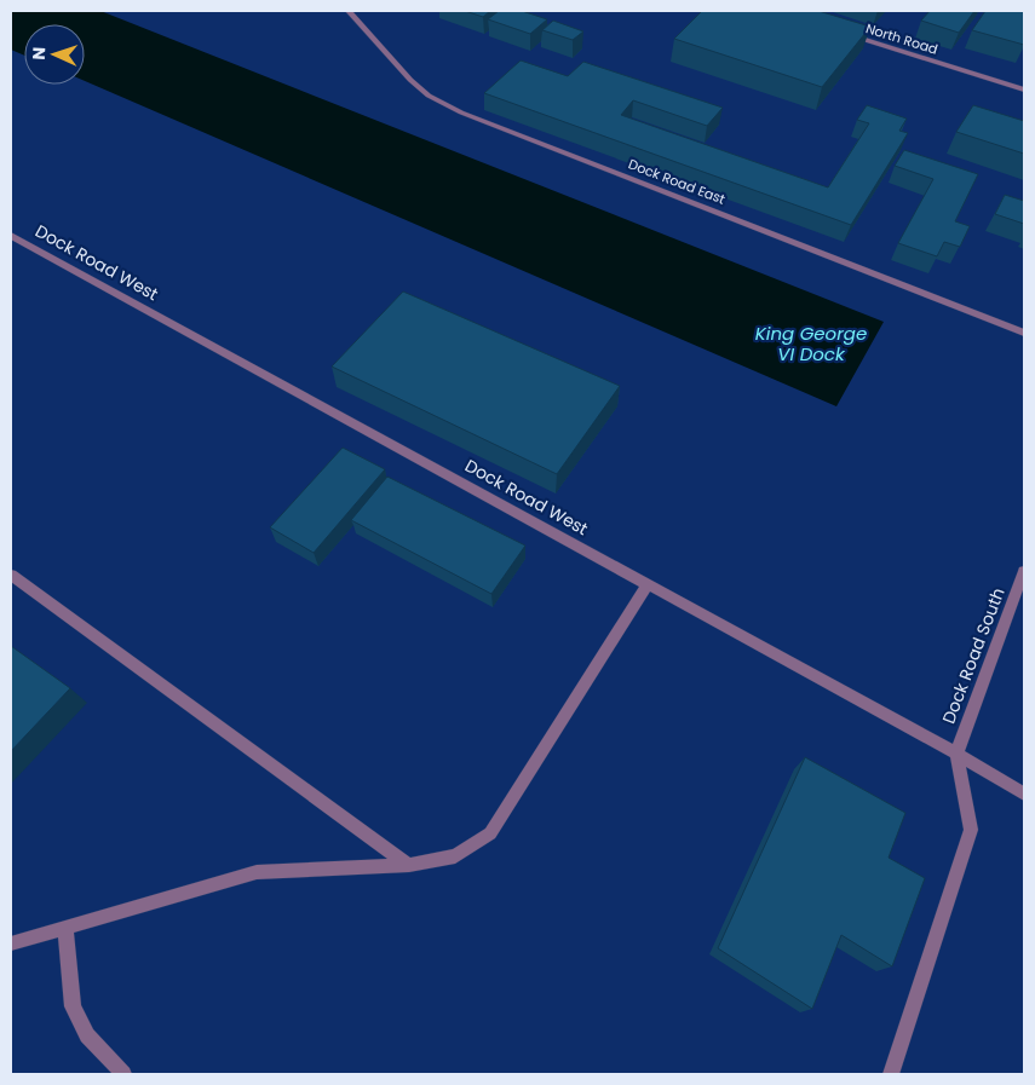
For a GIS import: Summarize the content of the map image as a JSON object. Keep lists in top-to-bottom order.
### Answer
{
  "streets": {
    "lane": [
      "North Road",
      "Dock Road East",
      "Dock Road West",
      "Dock Road South"
    ]
  },
  "crossings": [
    ["Dock Road West", "Dock Road South"]
  ],
  "water": ["King George VI Dock"],
  "north": "left"
}
